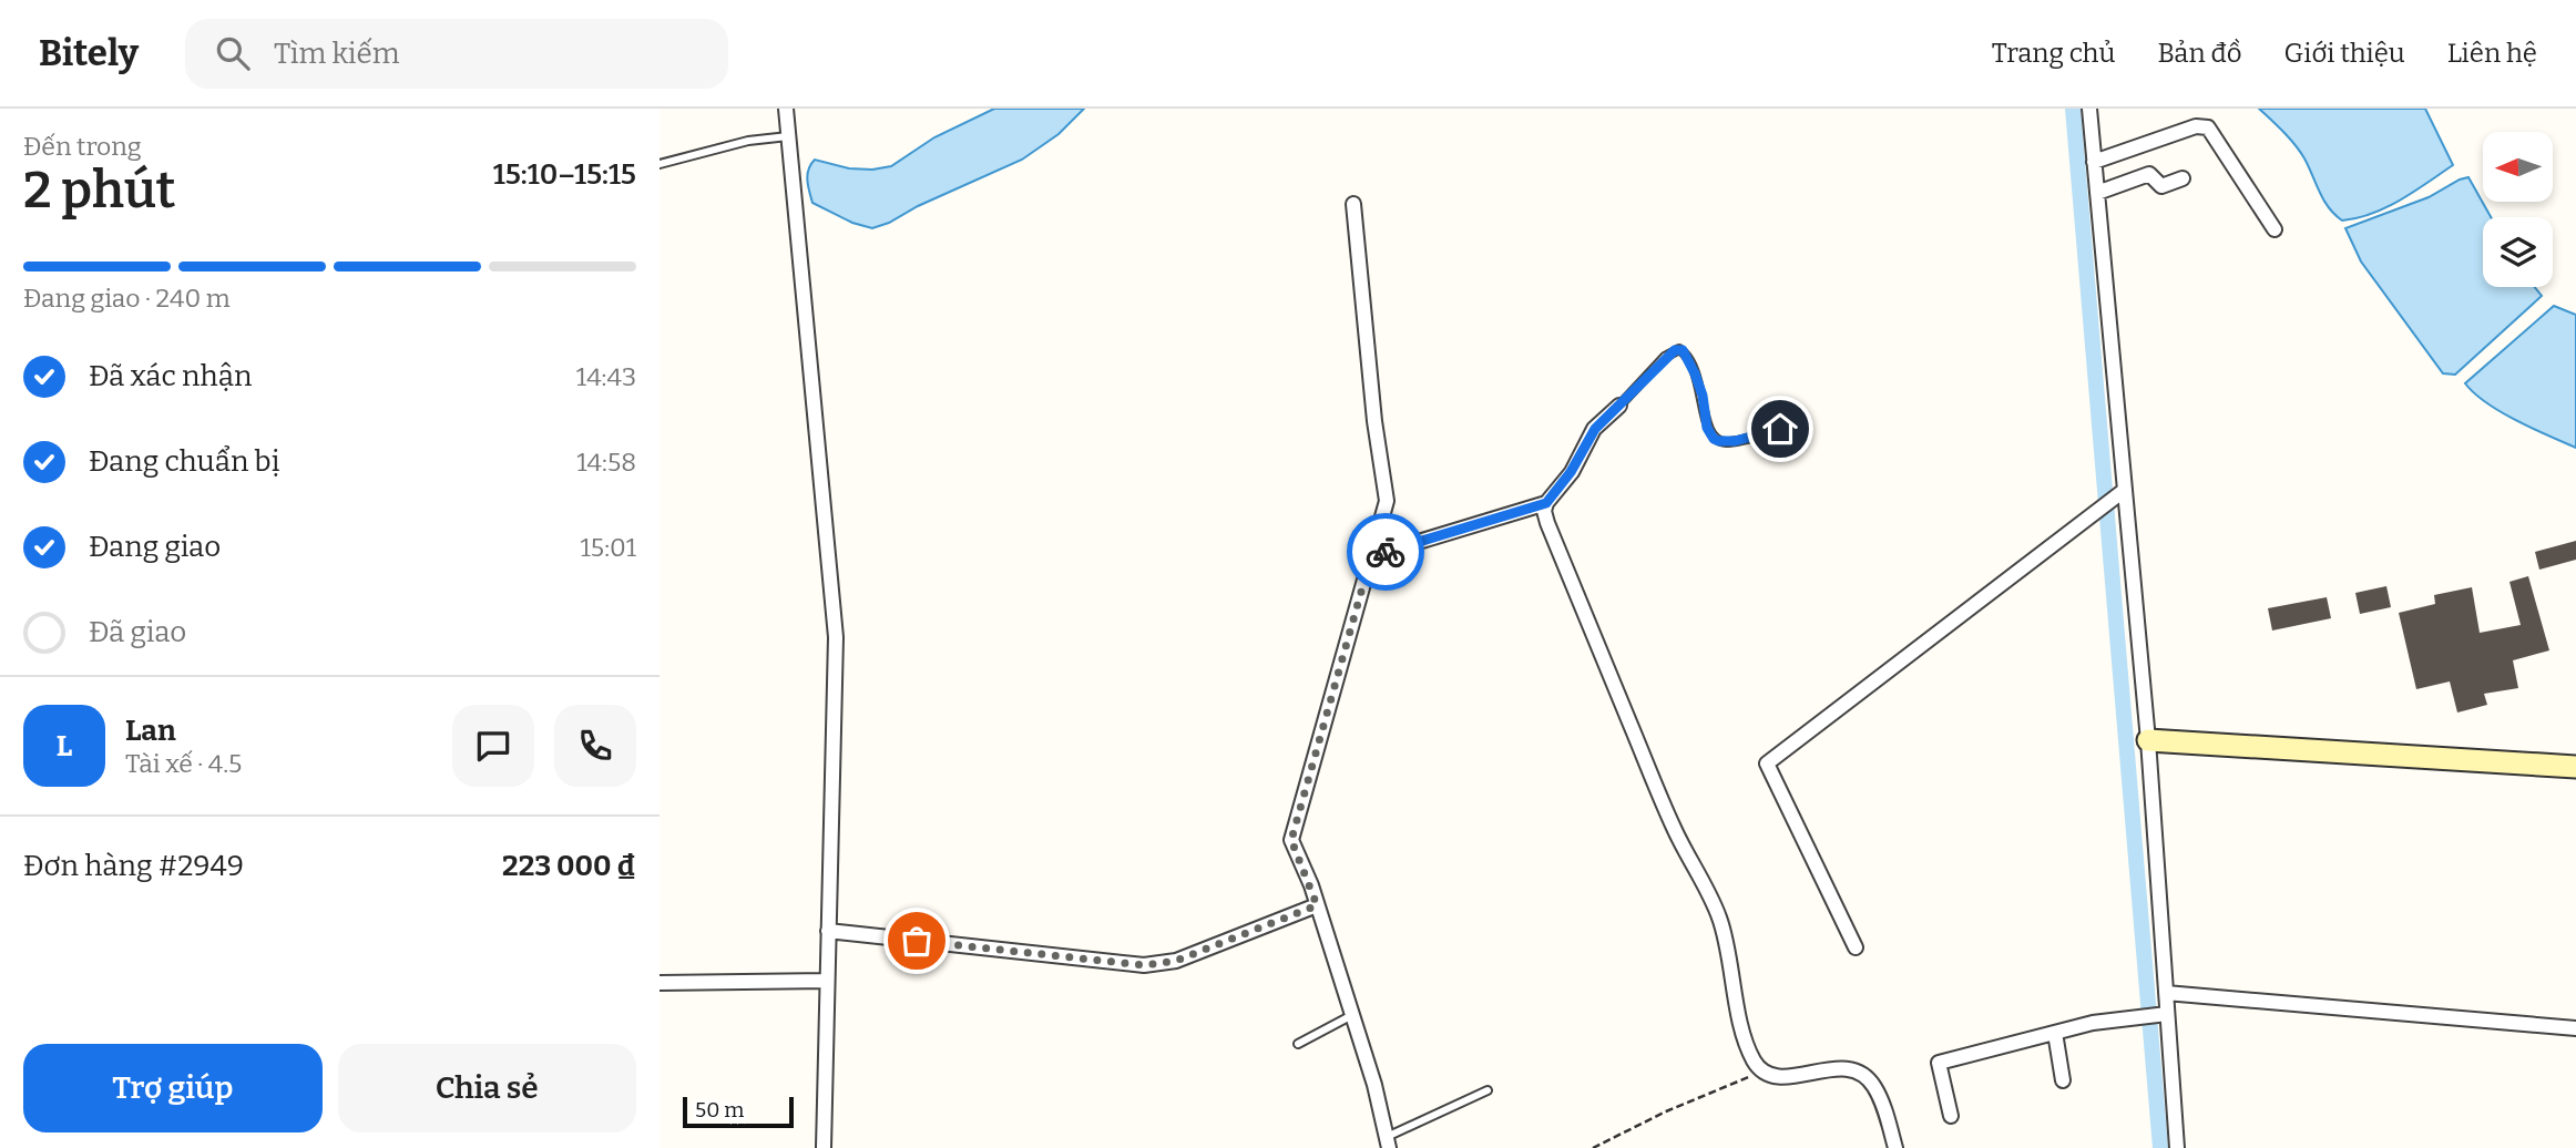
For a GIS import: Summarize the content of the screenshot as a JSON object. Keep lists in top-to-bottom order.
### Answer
{
  "scale_bar": "50 m",
  "north": "left",
  "page": {
    "header": "Bitely",
    "search": "Tìm kiếm",
    "nav": [
      "Trang chủ",
      "Bản đồ",
      "Giới thiệu",
      "Liên hệ"
    ],
    "heading": ["2 phút", "Đến trong", "15:10–15:15"],
    "panel": [
      "Lan",
      "Tài xế · 4.5",
      "Đơn hàng #2949",
      "223 000 ₫"
    ],
    "bar": "Đang giao · 240 m",
    "list": [
      ["Đã xác nhận", "14:43"],
      ["Đang chuẩn bị", "14:58"],
      ["Đang giao", "15:01"],
      "Đã giao"
    ],
    "round": "L",
    "buttons": ["Trợ giúp", "Chia sẻ"],
    "scale": "50 m"
  }
}
